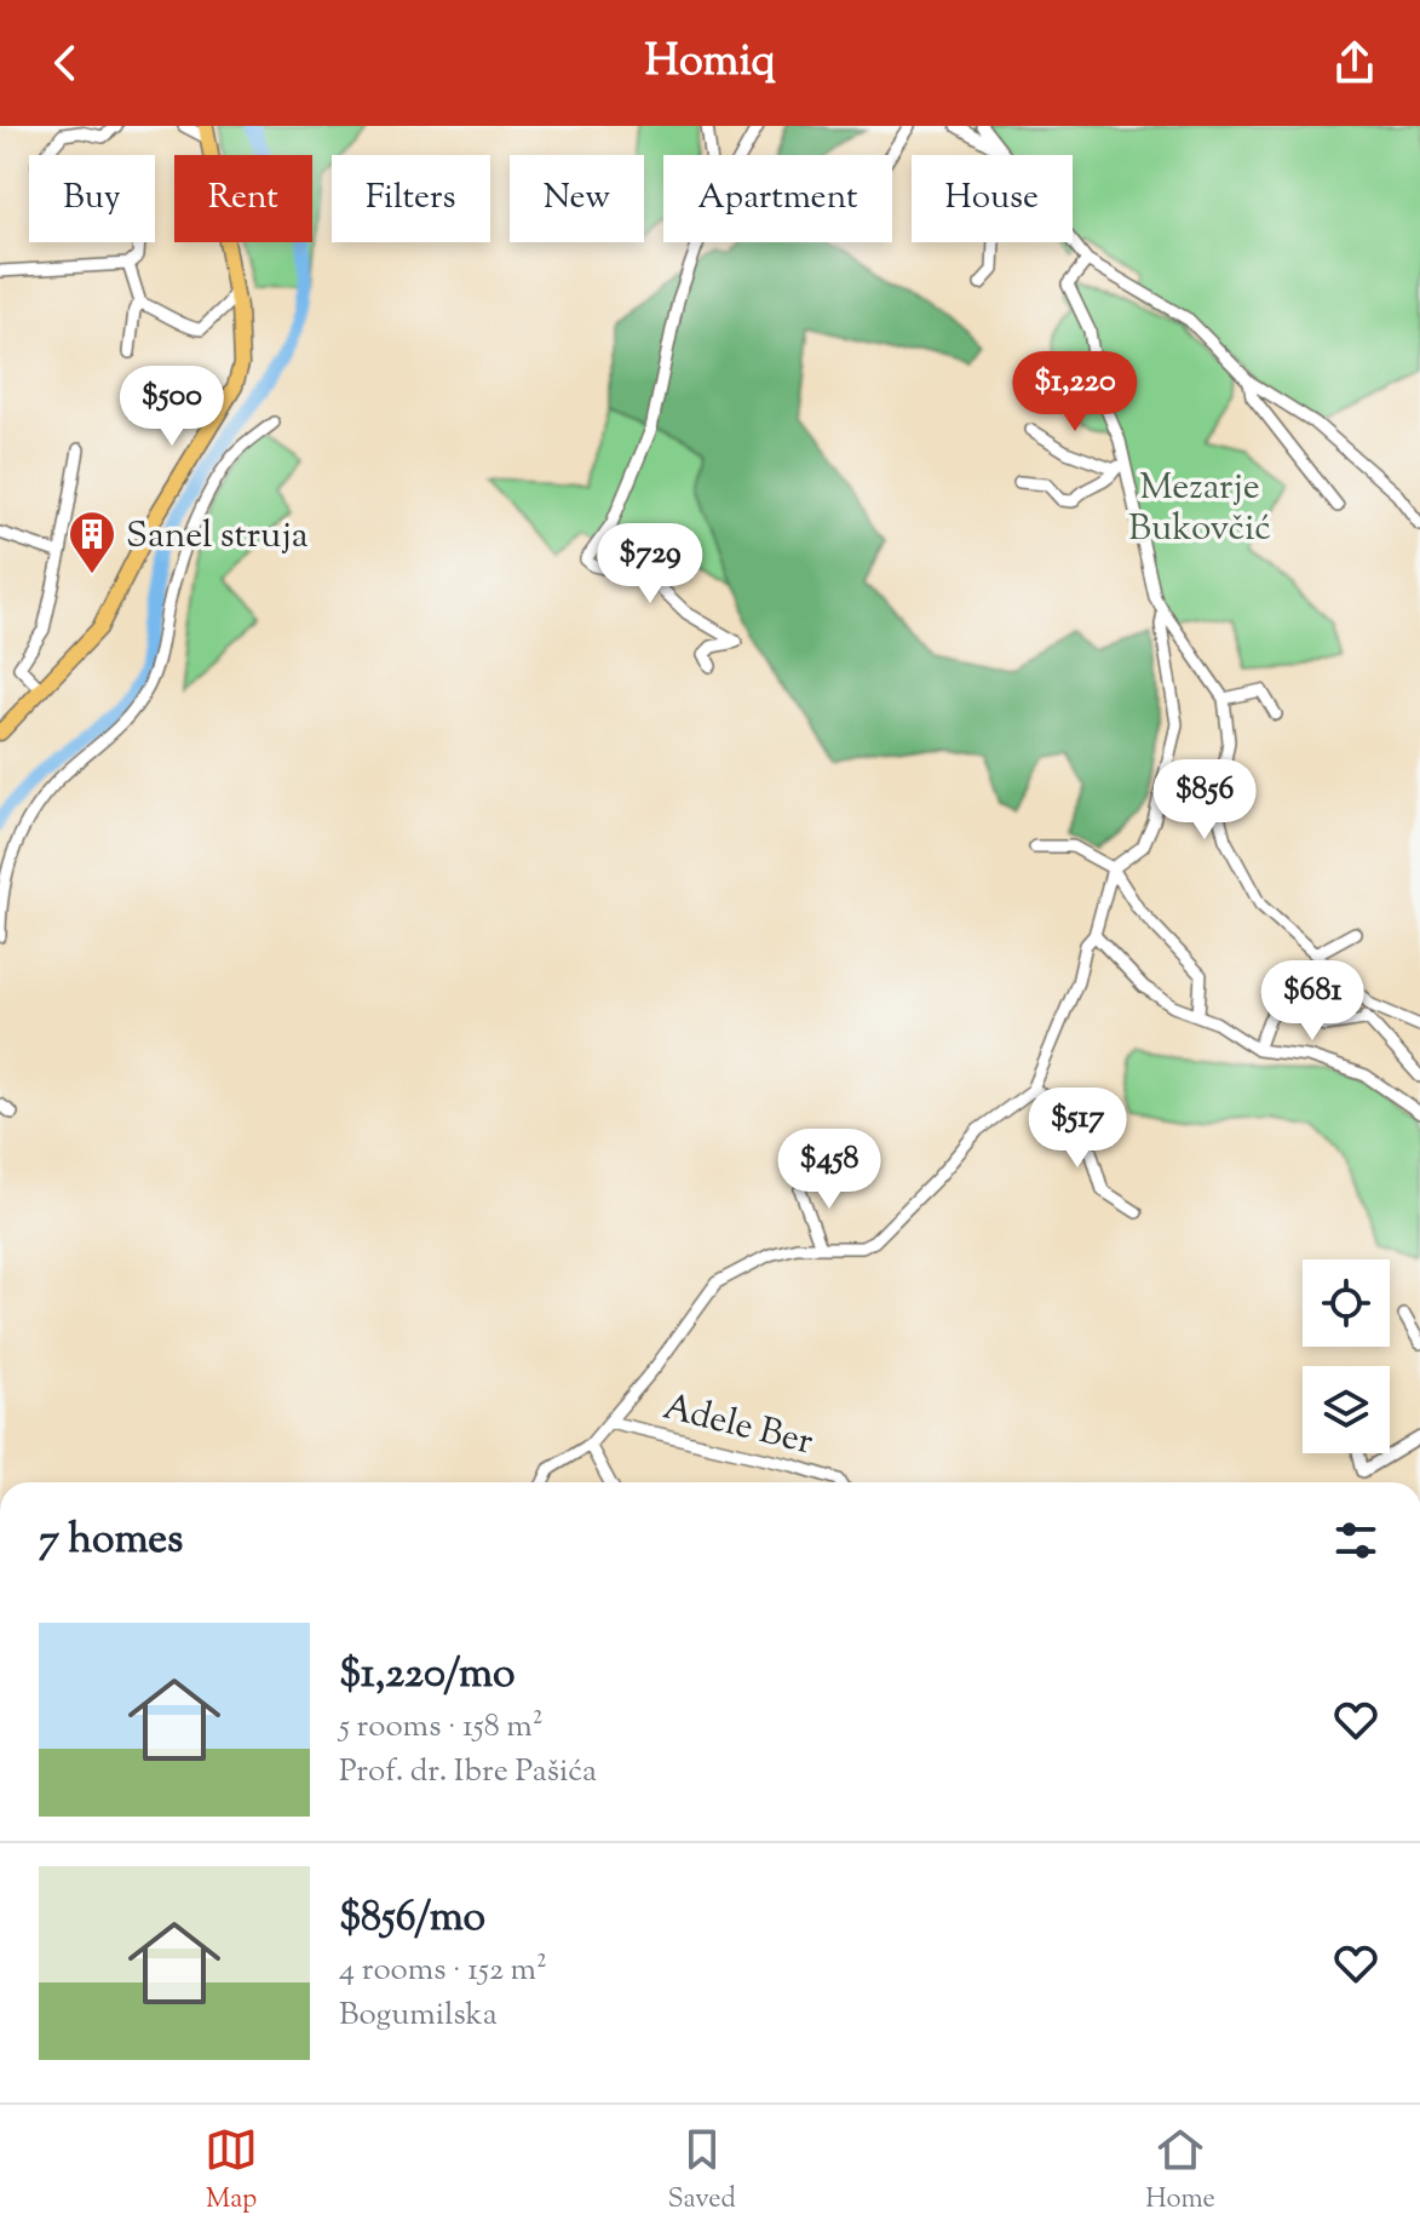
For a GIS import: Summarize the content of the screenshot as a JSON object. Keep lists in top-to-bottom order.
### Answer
{
  "streets": {
    "street": ["Adele Ber"]
  },
  "parks": ["Mezarje Bukovčić"],
  "places": {
    "building": ["Sanel struja"]
  },
  "page": {
    "header": "Homiq",
    "chip": [
      "Buy",
      "Rent",
      "Filters",
      "New",
      "Apartment",
      "House"
    ],
    "price": [
      "$1,220",
      "$500",
      "$729",
      "$856",
      "$681",
      "$517",
      "$458"
    ],
    "heading": "7 homes",
    "list": [
      {
        "name": "$1,220/mo",
        "note": "5 rooms · 158 m² · Prof. dr. Ibre Pašića"
      },
      {
        "name": "$856/mo",
        "note": "4 rooms · 152 m² · Bogumilska"
      }
    ],
    "tabs": ["Map", "Saved", "Home"]
  }
}
